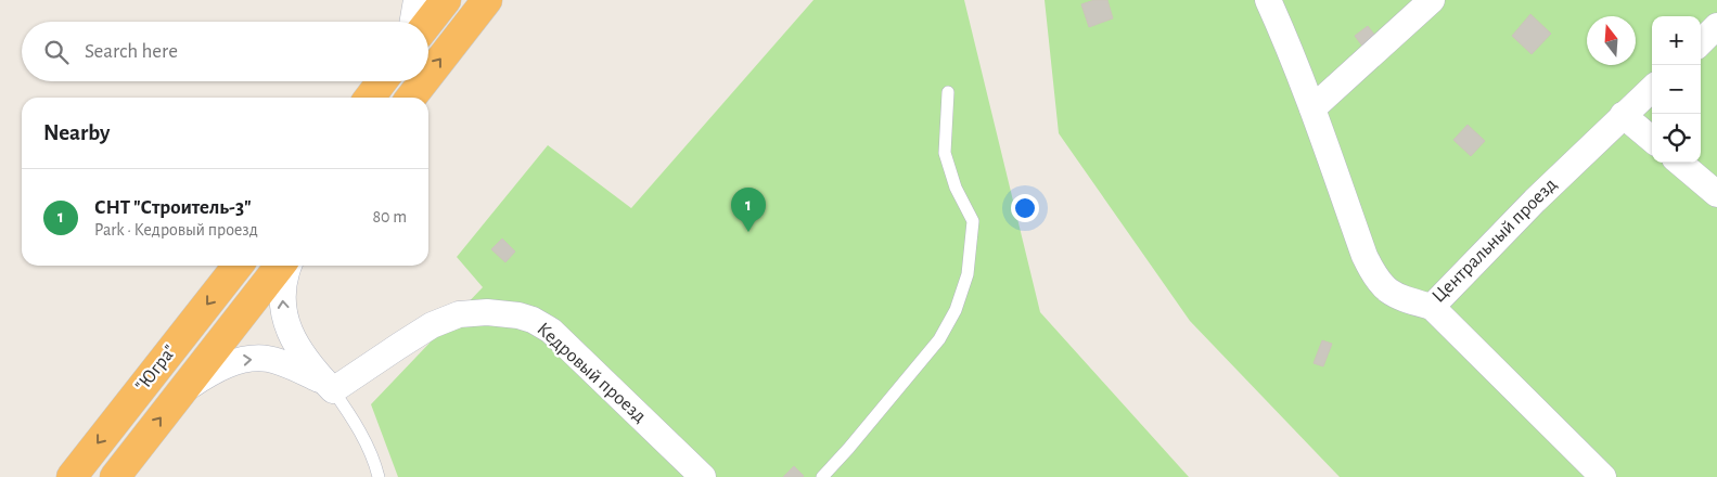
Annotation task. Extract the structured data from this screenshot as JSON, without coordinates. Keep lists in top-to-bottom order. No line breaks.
{"streets":{"highway":["\"Югра\""],"street":["Центральный проезд","Кедровый проезд"]},"north":"top","page":{"map_buttons":["+","−"],"search":"Search here","heading":"Nearby","list":[{"mark":"1","name":"СНТ \"Строитель-3\"","note":"Park · Кедровый проезд","value":"80 m"}],"pins":"1"}}
